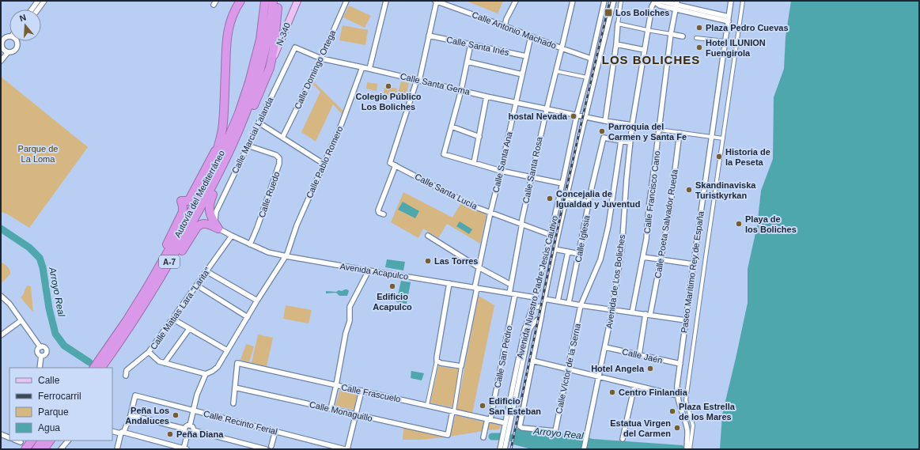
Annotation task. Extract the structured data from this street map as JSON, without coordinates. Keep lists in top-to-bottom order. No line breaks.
{"streets":{"highway":["Autovía del Mediterráneo","A-7"],"main road":["N-340"],"street":["Calle Antonio Machado","Calle Santa Inés","Calle Domingo Ortega","Calle Santa Gema","Calle Marcial Lalanda","Calle Pablo Romero","Calle Santa Ana","Calle Santa Rosa","Calle Santa Lucía","Calle Francisco Cano","Calle Ruedo","Calle Poeta Salvador Rueda","Calle Iglesia","Avenida Acapulco","Paseo Marítimo Rey de España","Avenida de Los Boliches","Avenida Nuestro Padre Jesús Cautivo","Calle Matias Lara \"Larita\"","Calle Jaén","Calle San Pedro","Calle Víctor de la Serna","Calle Frascuelo","Calle Monaguillo","Calle Recinto Ferial"]},"crossings":[["Calle Antonio Machado","Calle Santa Ana"],["Calle Antonio Machado","Calle Santa Rosa"],["Calle Antonio Machado","Avenida Nuestro Padre Jesús Cautivo"],["Calle Santa Inés","Calle Santa Ana"],["Calle Domingo Ortega","Calle Santa Gema"],["Calle Santa Gema","Calle Marcial Lalanda"],["Calle Santa Gema","Calle Pablo Romero"],["Calle Santa Gema","Calle Santa Ana"],["Calle Santa Gema","Calle Santa Rosa"],["Calle Santa Gema","Avenida de Los Boliches"],["Calle Santa Gema","Avenida Nuestro Padre Jesús Cautivo"],["Calle Marcial Lalanda","Calle Ruedo"],["Calle Marcial Lalanda","Avenida Acapulco"],["Calle Pablo Romero","Avenida Acapulco"],["Calle Santa Ana","Calle Santa Lucía"],["Calle Santa Ana","Avenida Acapulco"],["Calle Santa Rosa","Calle Santa Lucía"],["Calle Santa Rosa","Avenida Acapulco"],["Calle Santa Lucía","Avenida Nuestro Padre Jesús Cautivo"],["Calle Ruedo","Avenida Acapulco"],["Calle Poeta Salvador Rueda","Calle Jaén"],["Calle Iglesia","Calle Víctor de la Serna"],["Avenida Acapulco","Avenida Nuestro Padre Jesús Cautivo"],["Avenida Acapulco","Calle Matias Lara \"Larita\""],["Avenida Acapulco","Calle San Pedro"],["Paseo Marítimo Rey de España","Calle Jaén"],["Avenida de Los Boliches","Calle Jaén"],["Avenida Nuestro Padre Jesús Cautivo","Calle Víctor de la Serna"],["Avenida Nuestro Padre Jesús Cautivo","Calle Frascuelo"],["Calle San Pedro","Calle Frascuelo"],["Calle Frascuelo","Calle Monaguillo"]],"districts":["LOS BOLICHES"],"water":["Arroyo Real"],"parks":["Parque de La Loma"],"places":{"transit":["Los Boliches"],"other":["Plaza Pedro Cuevas","Hotel ILUNION Fuengirola","Colegio Público Los Boliches","hostal Nevada","Parroquia del Carmen y Santa Fe","Historia de la Peseta","Skandinaviska Turistkyrkan","Concejalia de Igualdad y Juventud","Playa de los Boliches","Las Torres","Edificio Acapulco","Hotel Angela","Centro Finlandia","Edificio San Esteban","Plaza Estrella de los Mares","Peña Los Andaluces","Estatua Virgen del Carmen","Peña Diana"]},"legend":["Calle","Ferrocarril","Parque","Agua"],"north":"top"}
